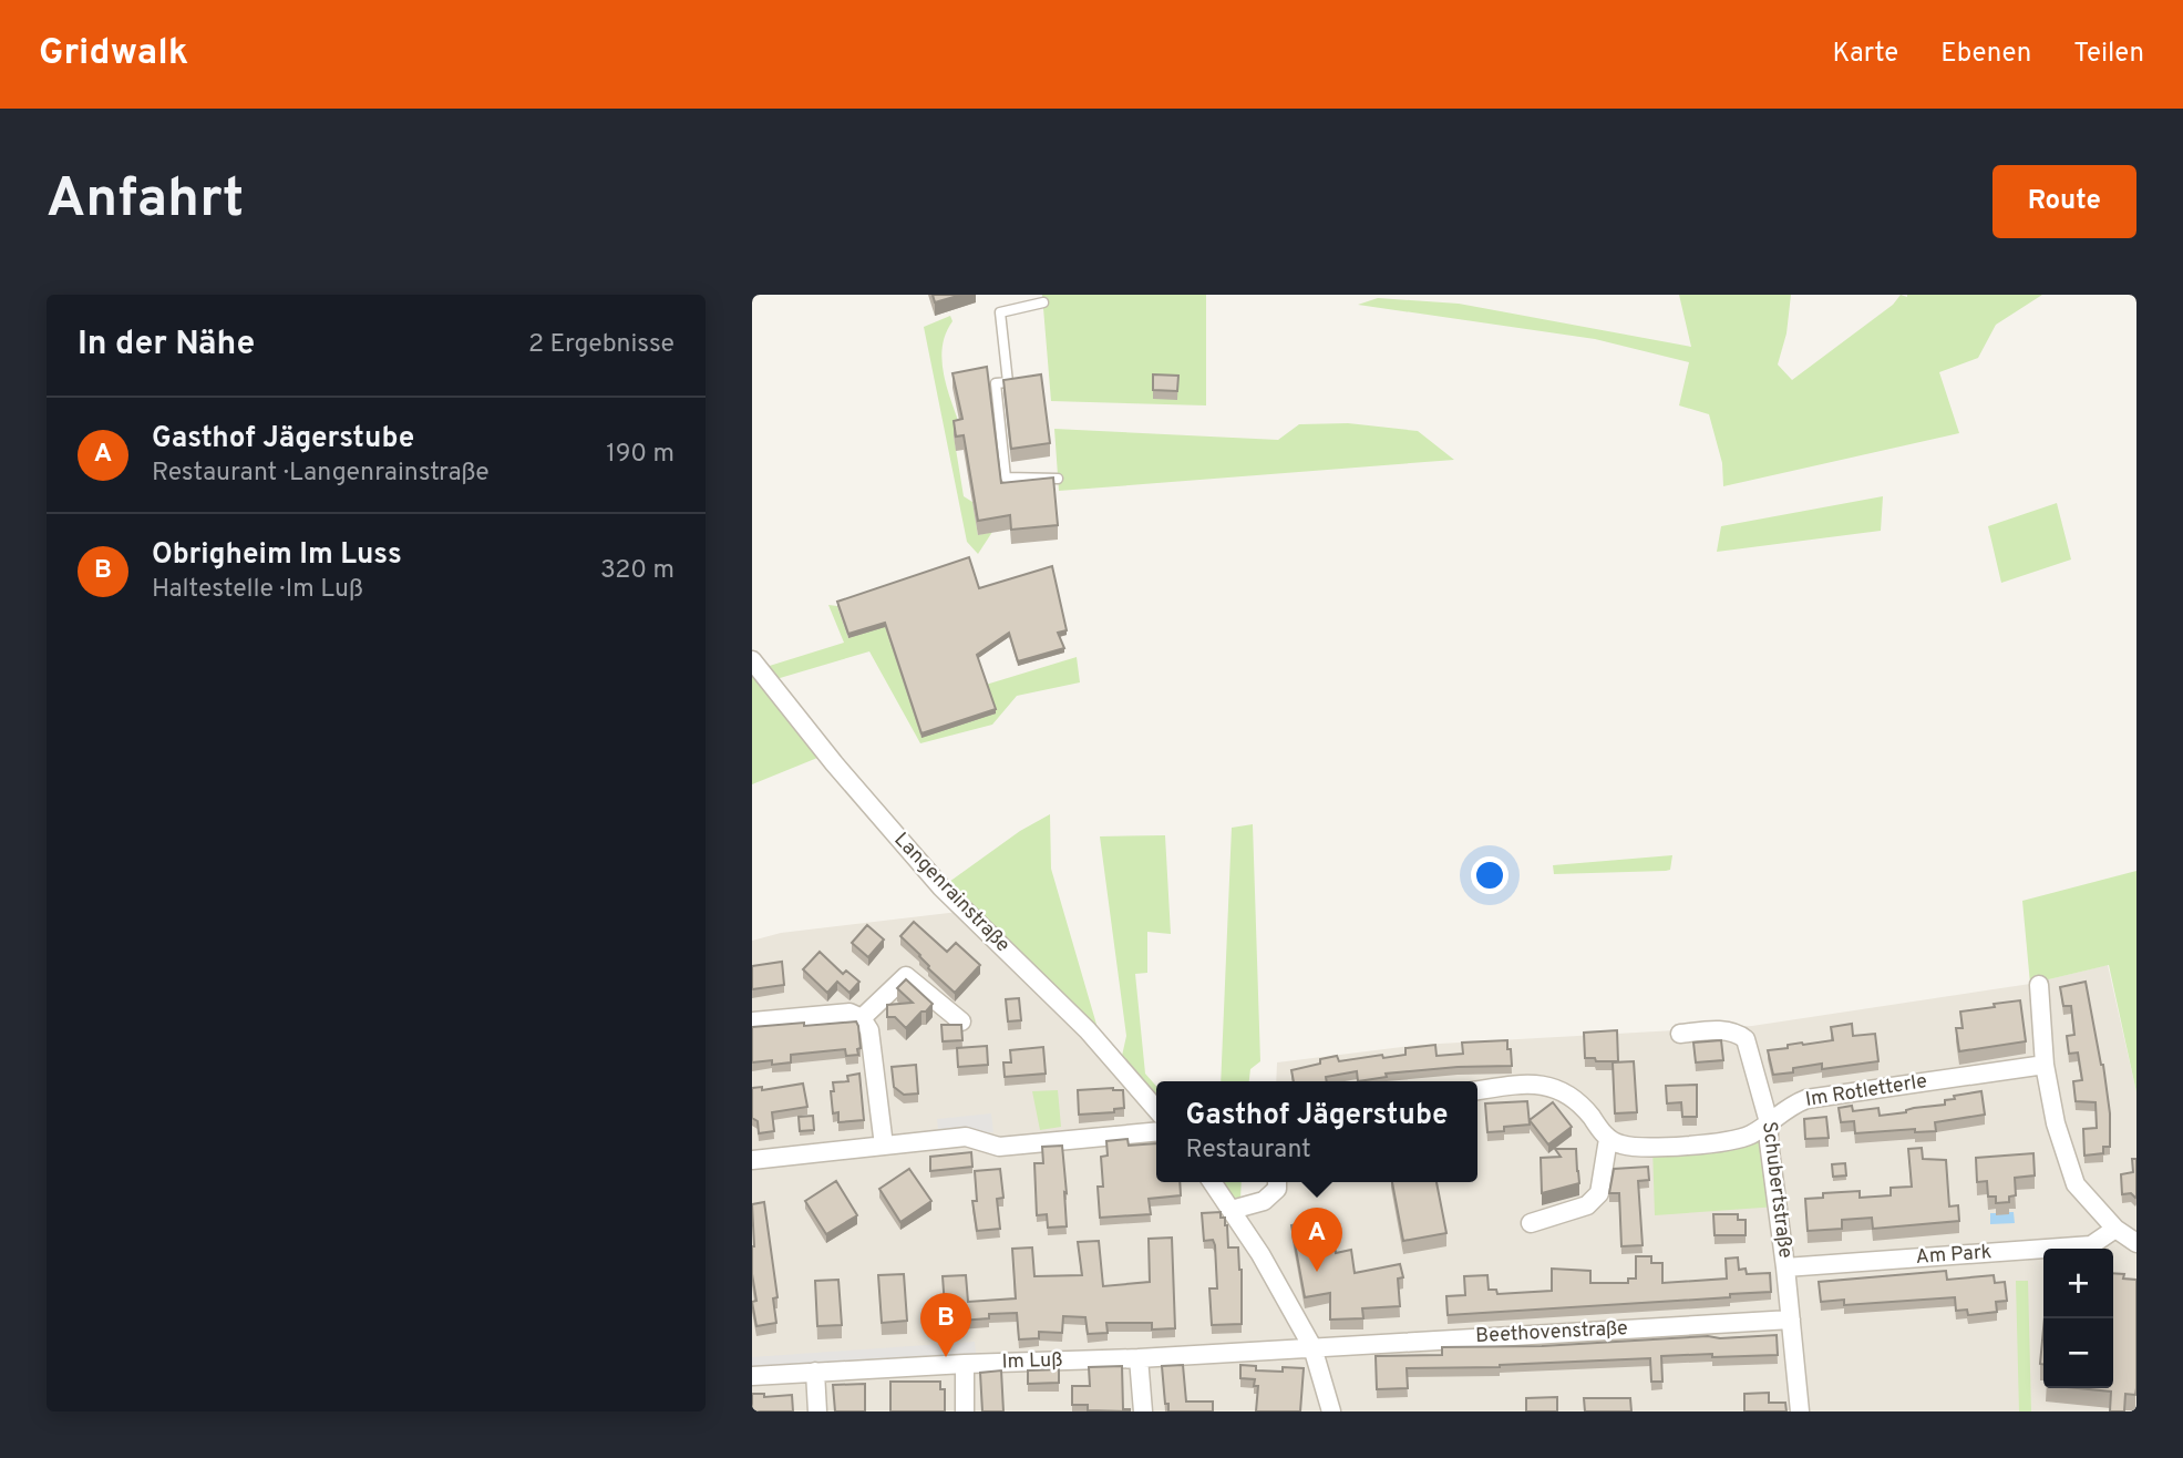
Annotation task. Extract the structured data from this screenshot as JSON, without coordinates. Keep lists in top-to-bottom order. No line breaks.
{"streets":{"street":["Langenrainstraße","Im Rotletterle","Schubertstraße","Am Park","Beethovenstraße","Im Luß"]},"crossings":[["Im Rotletterle","Schubertstraße"],["Schubertstraße","Am Park"],["Schubertstraße","Beethovenstraße"],["Beethovenstraße","Im Luß"]],"page":{"header":"Gridwalk","nav":["Karte","Ebenen","Teilen"],"buttons":"Route","title":"Anfahrt","heading":["In der Nähe","2 Ergebnisse"],"list":[{"mark":"A","name":"Gasthof Jägerstube","note":"Restaurant · Langenrainstraße","value":"190 m"},{"mark":"B","name":"Obrigheim Im Luss","note":"Haltestelle · Im Luß","value":"320 m"}],"popup":["Gasthof Jägerstube","Restaurant"],"pins":["A","B"],"map_buttons":["+","−"]}}
